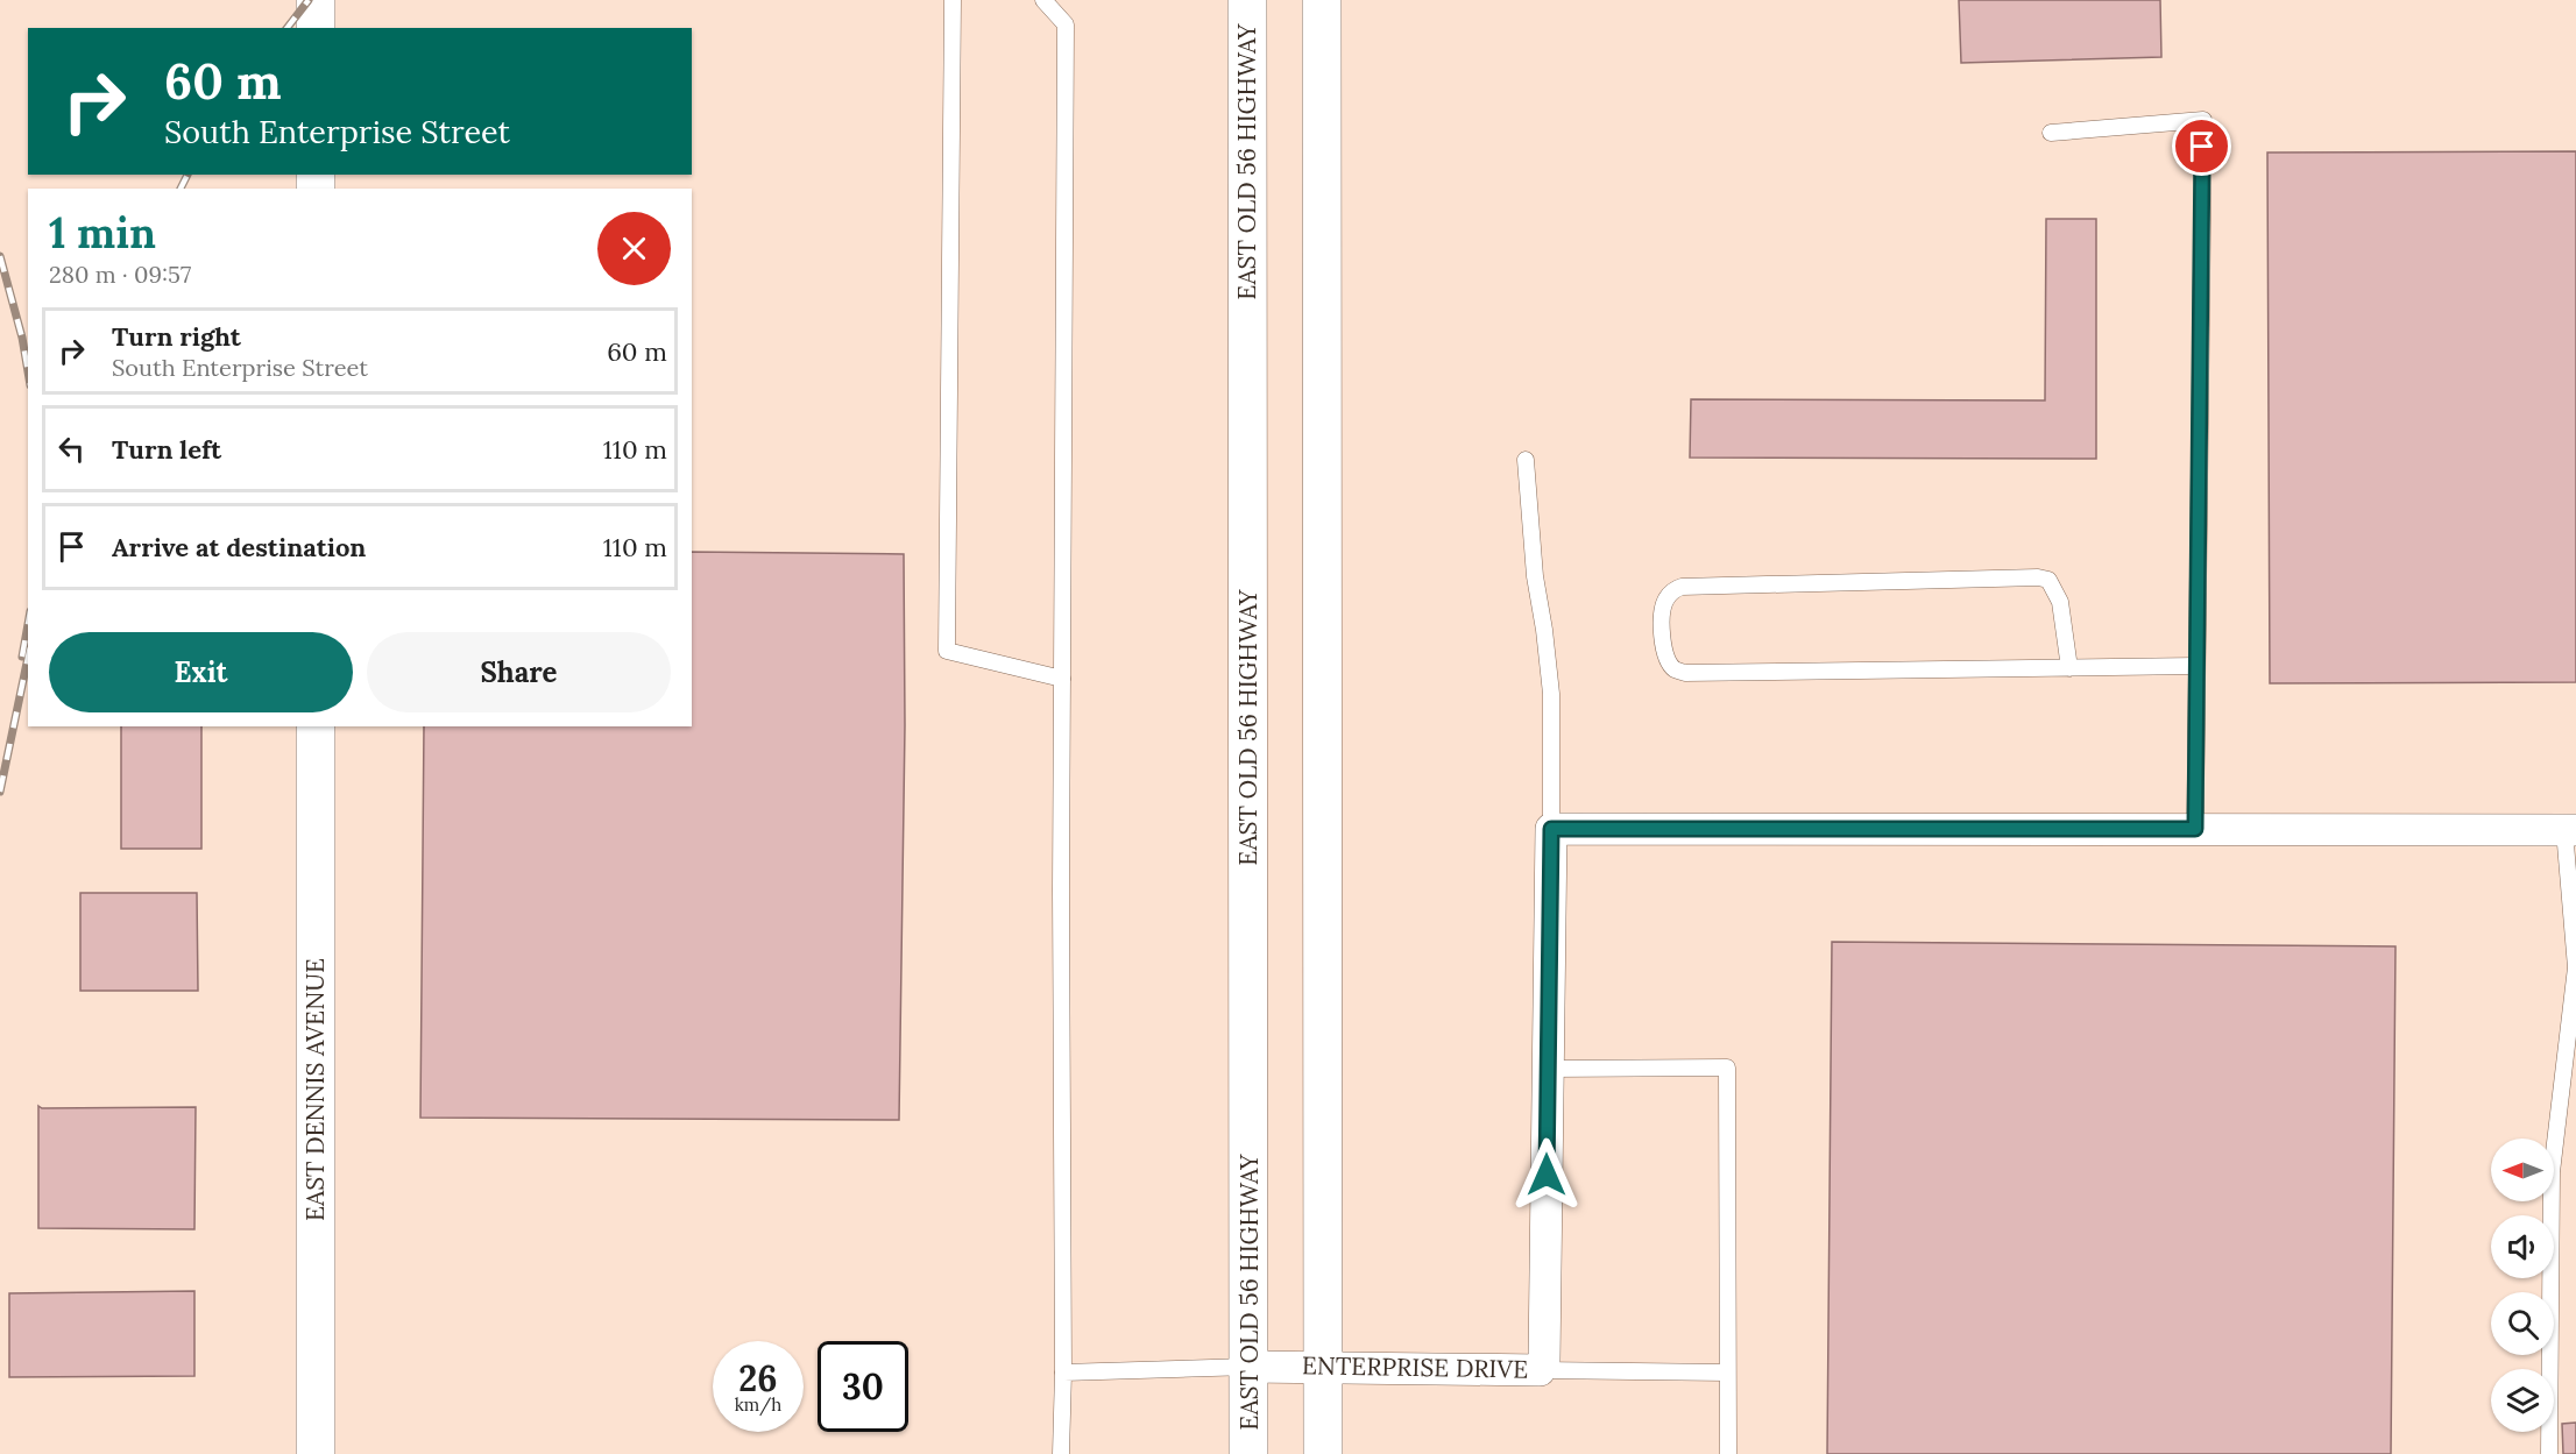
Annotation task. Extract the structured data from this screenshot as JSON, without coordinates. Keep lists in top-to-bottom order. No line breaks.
{"streets":{"main road":["EAST OLD 56 HIGHWAY","EAST DENNIS AVENUE"],"street":["ENTERPRISE DRIVE"]},"crossings":[["EAST OLD 56 HIGHWAY","ENTERPRISE DRIVE"]],"north":"left","page":{"turn":["60 m","South Enterprise Street"],"heading":["1 min","280 m · 09:57"],"list":[{"name":"Turn right","note":"South Enterprise Street","value":"60 m"},{"name":"Turn left","value":"110 m"},{"name":"Arrive at destination","value":"110 m"}],"buttons":["Exit","Share"],"speed":"26 km/h","limit":"30"}}
